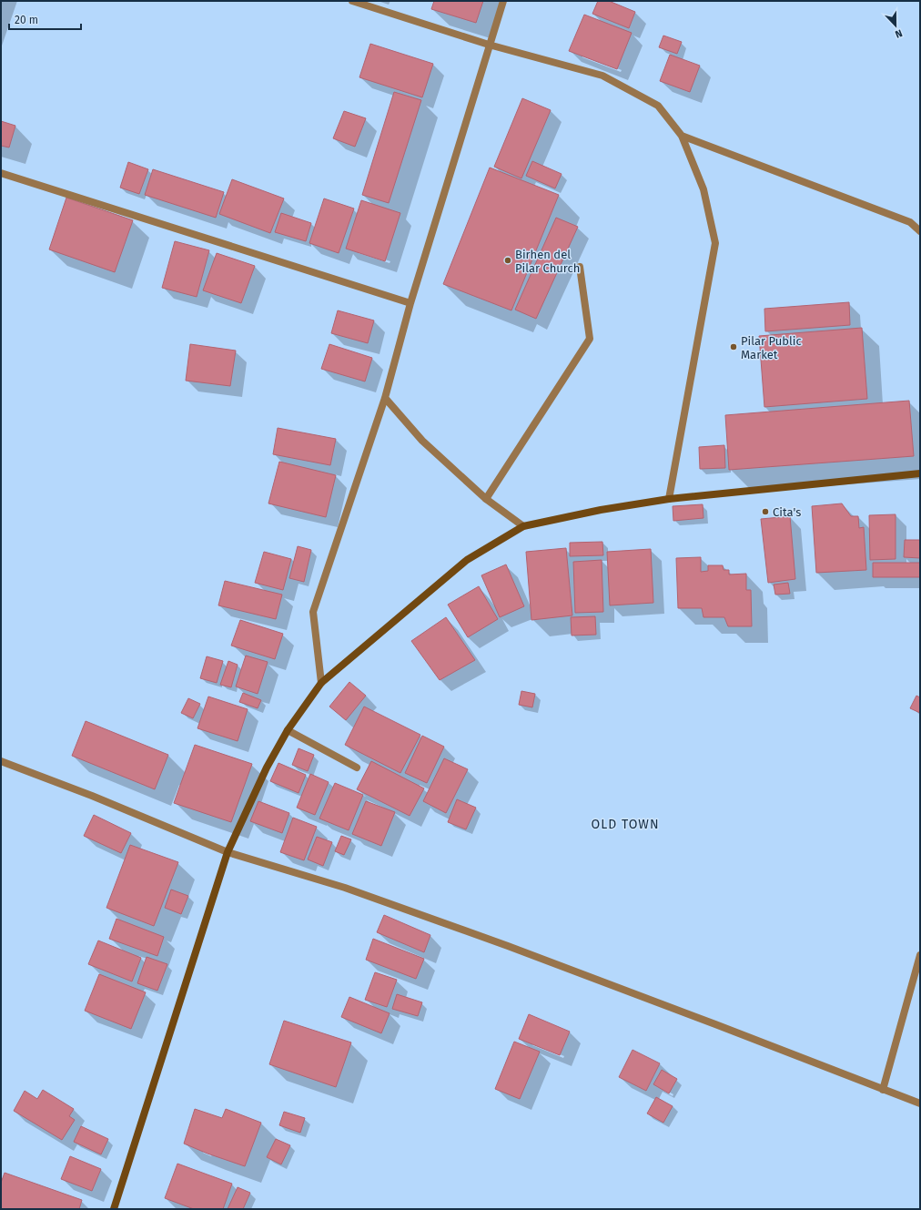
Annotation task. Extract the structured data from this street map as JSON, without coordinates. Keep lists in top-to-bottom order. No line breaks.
{"districts":["OLD TOWN"],"places":["Birhen del Pilar Church","Pilar Public Market","Cita's"],"scale_bar":"20 m","north":"bottom"}
